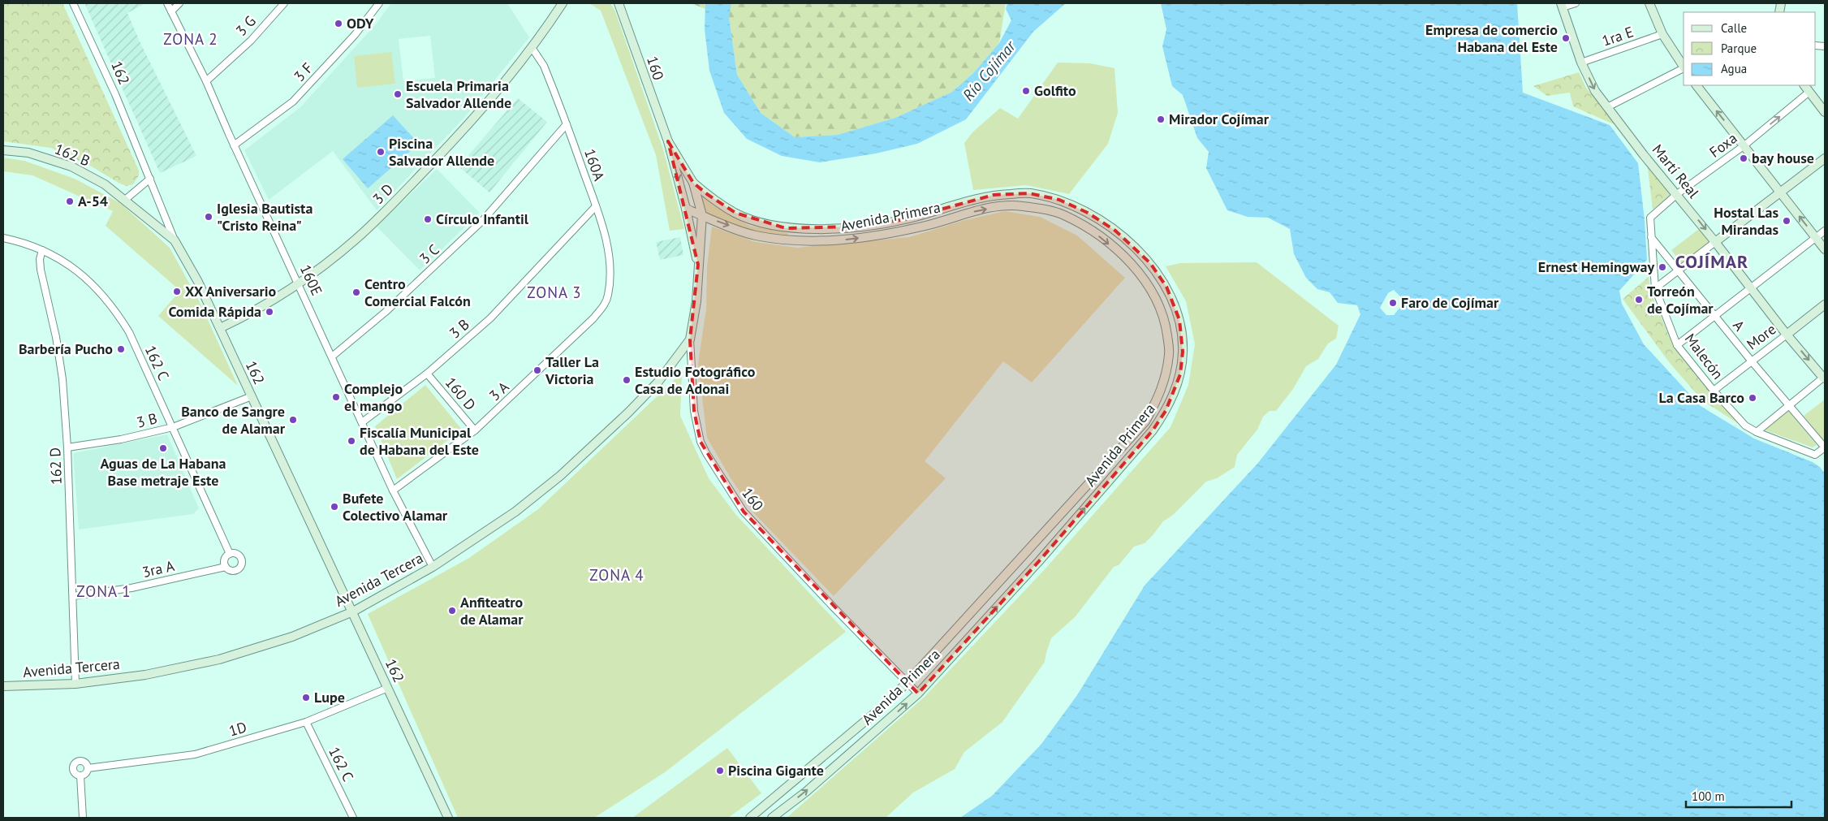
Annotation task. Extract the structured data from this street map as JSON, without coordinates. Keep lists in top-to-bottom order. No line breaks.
{"streets":{"street":["3 G","1ra E","160","3 F","162","Foxa","162 B","160A","Martí Real","3 D","Avenida Primera","3 C","160E","A","3 B","More","Malecón","162 C","3 A","160 D","162 D","3ra A","Avenida Tercera","1D"]},"crossings":[["3 G","160E"],["1ra E","Martí Real"],["160","Avenida Primera"],["160","Avenida Tercera"],["3 F","160E"],["162","162 B"],["162","3 D"],["162","3 B"],["162","Avenida Tercera"],["162","1D"],["Foxa","Martí Real"],["Foxa","Malecón"],["160A","3 D"],["160A","3 C"],["160A","3 B"],["160A","3 A"],["Martí Real","More"],["3 D","160E"],["3 C","160E"],["160E","3 B"],["160E","3 A"],["160E","Avenida Tercera"],["A","More"],["A","Malecón"],["3 B","162 C"],["3 B","160 D"],["3 B","162 D"],["More","Malecón"],["162 C","162 D"],["162 C","3ra A"],["162 C","1D"],["3 A","160 D"],["162 D","3ra A"],["162 D","Avenida Tercera"]],"one_way":["Foxa","Martí Real"],"districts":["ZONA 2","COJÍMAR","ZONA 3","ZONA 4","ZONA 1"],"water":["Río Cojímar"],"places":["ODY","Empresa de comercio Habana del Este","Golfito","Escuela Primaria Salvador Allende","Mirador Cojímar","Piscina Salvador Allende","bay house","A-54","Iglesia Bautista \"Cristo Reina\"","Círculo Infantil","Hostal Las Mirandas","Ernest Hemingway","XX Aniversario","Centro Comercial Falcón","Torreón de Cojímar","Faro de Cojímar","Comida Rápida","Barbería Pucho","Taller La Victoria","Estudio Fotográfico Casa de Adonai","Complejo el mango","La Casa Barco","Banco de Sangre de Alamar","Fiscalía Municipal de Habana del Este","Aguas de La Habana Base metraje Este","Bufete Colectivo Alamar","Anfiteatro de Alamar","Lupe","Piscina Gigante"],"legend":["Calle","Parque","Agua"],"scale_bar":"100 m"}
